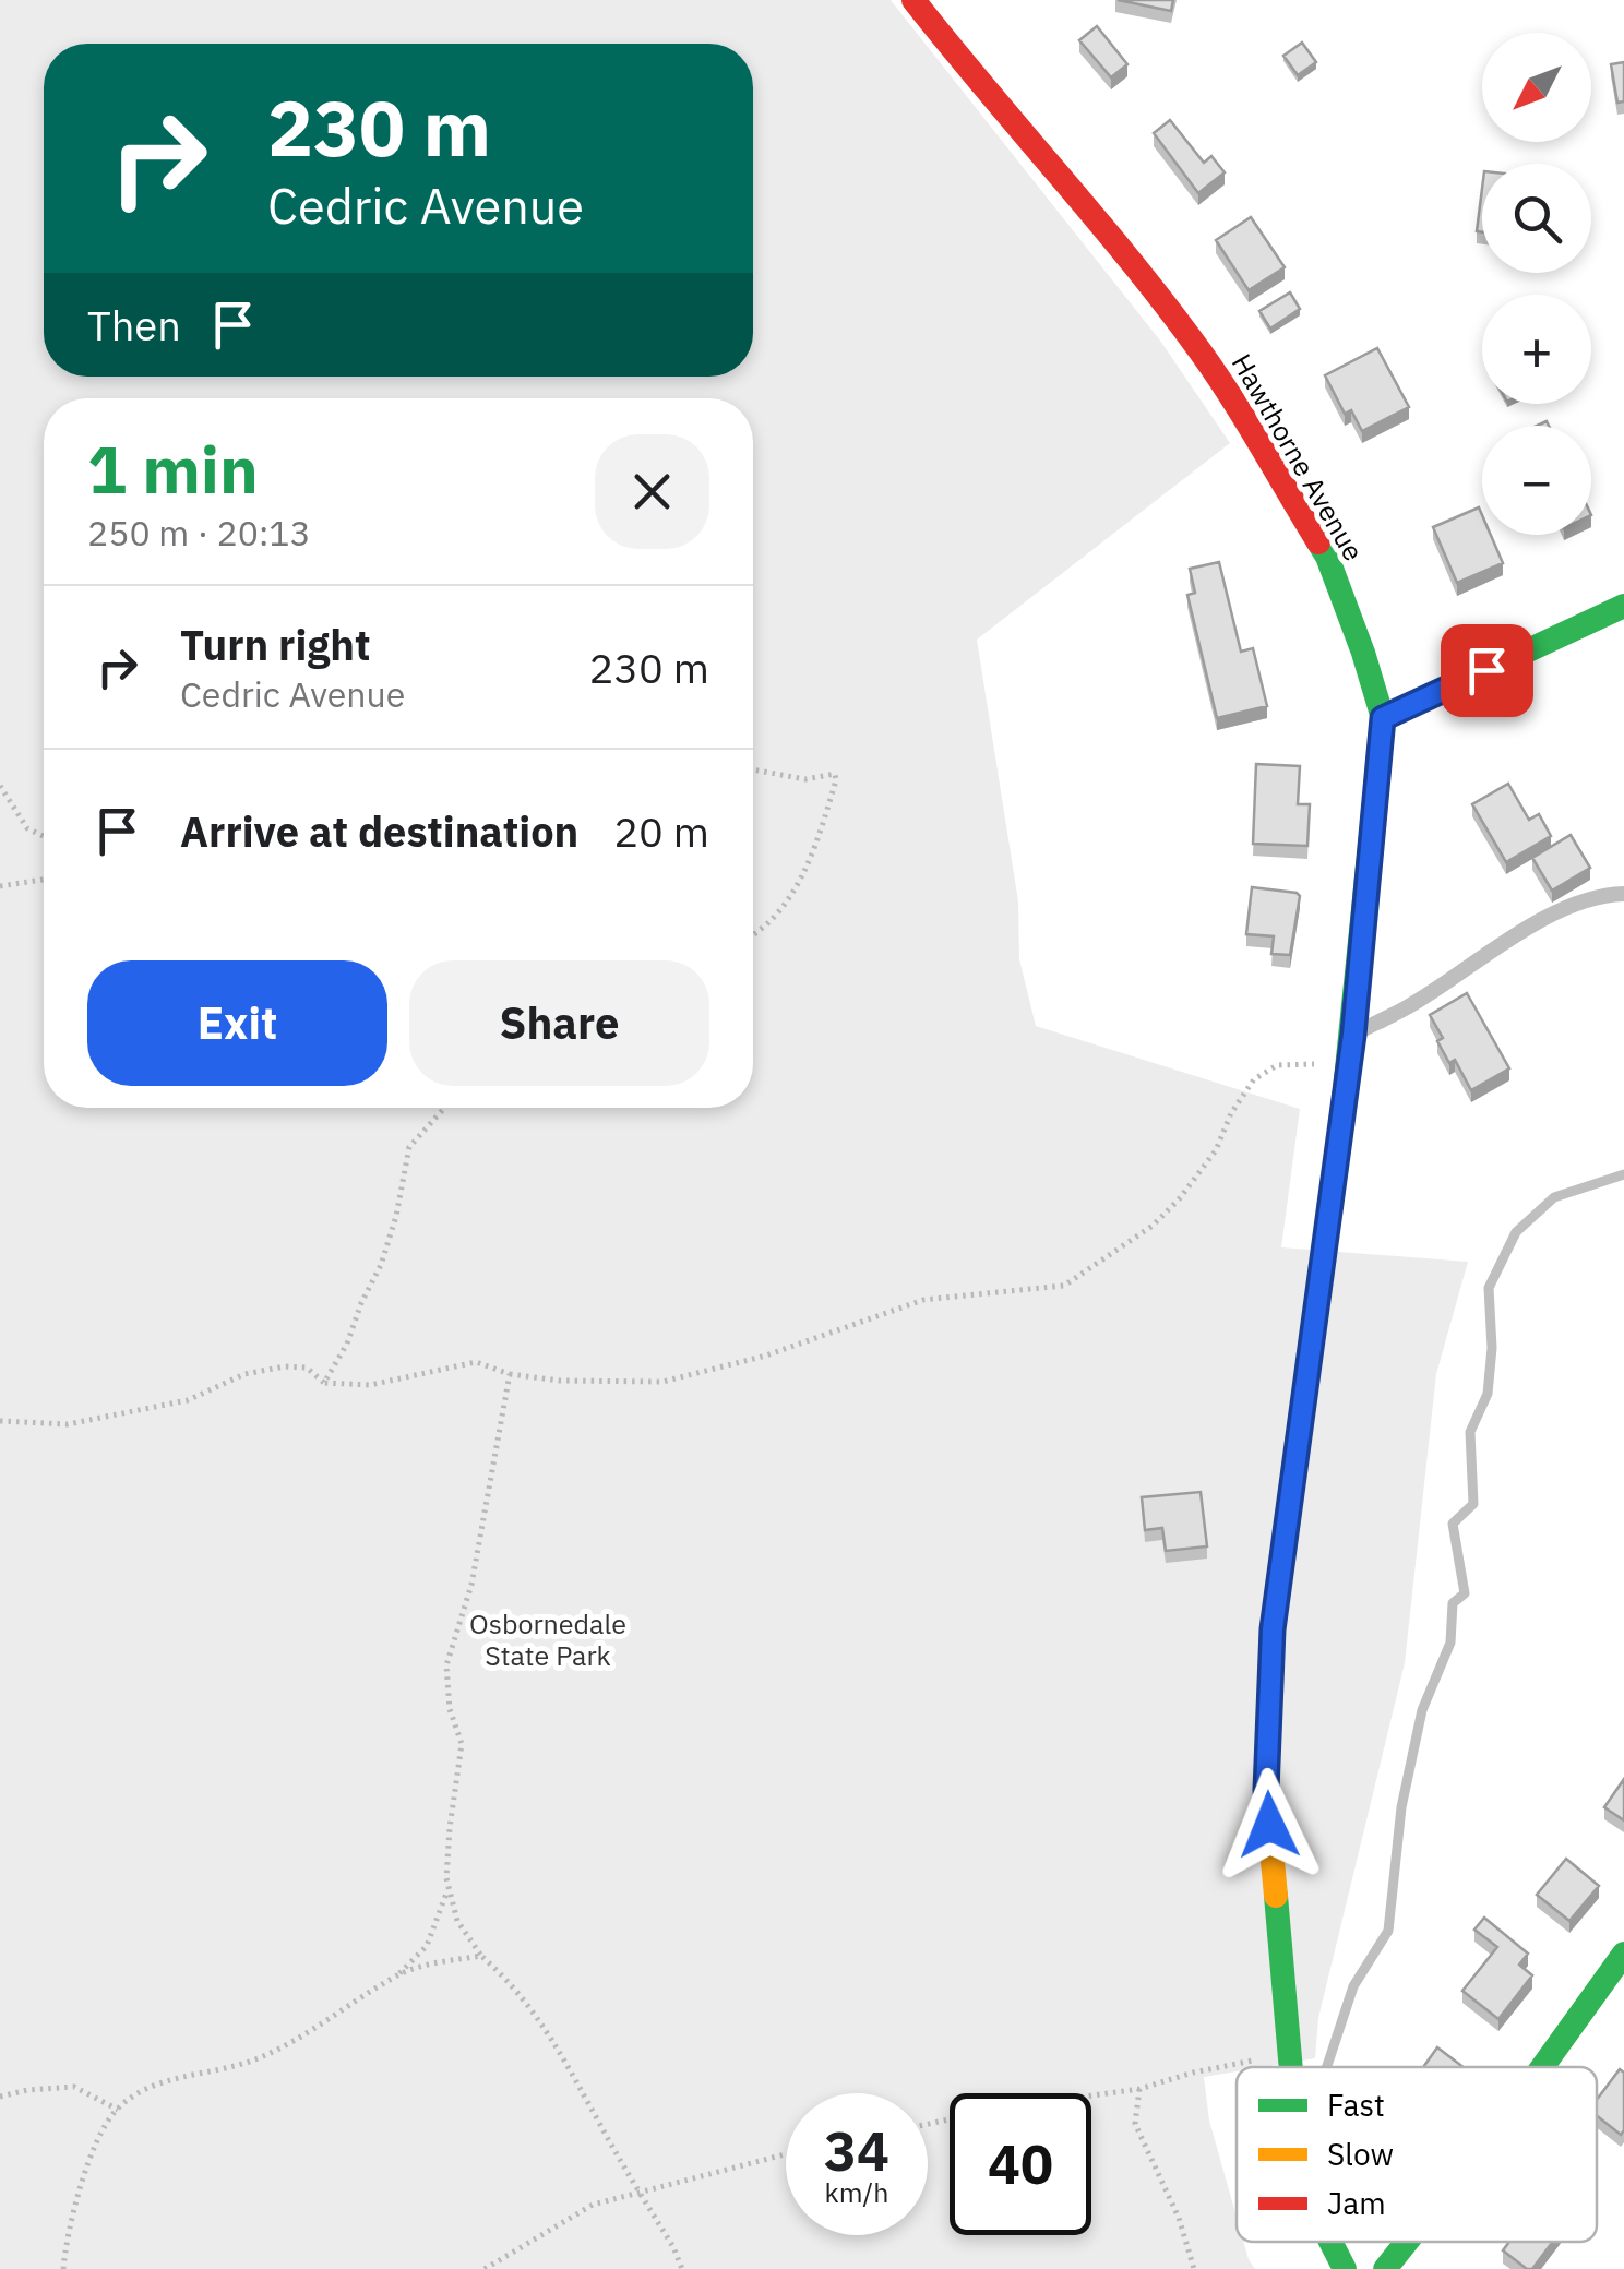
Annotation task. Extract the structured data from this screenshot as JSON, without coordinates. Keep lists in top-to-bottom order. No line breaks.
{"streets":{"street":["Hawthorne Avenue"]},"parks":["Osbornedale State Park"],"legend":["Fast","Slow","Jam"],"north":"bottom left","page":{"map_buttons":["+","−"],"turn":["230 m","Cedric Avenue"],"then":"Then","heading":["1 min","250 m · 20:13"],"list":[{"name":"Turn right","note":"Cedric Avenue","value":"230 m"},{"name":"Arrive at destination","value":"20 m"}],"buttons":["Exit","Share"],"speed":"34 km/h","limit":"40"}}
